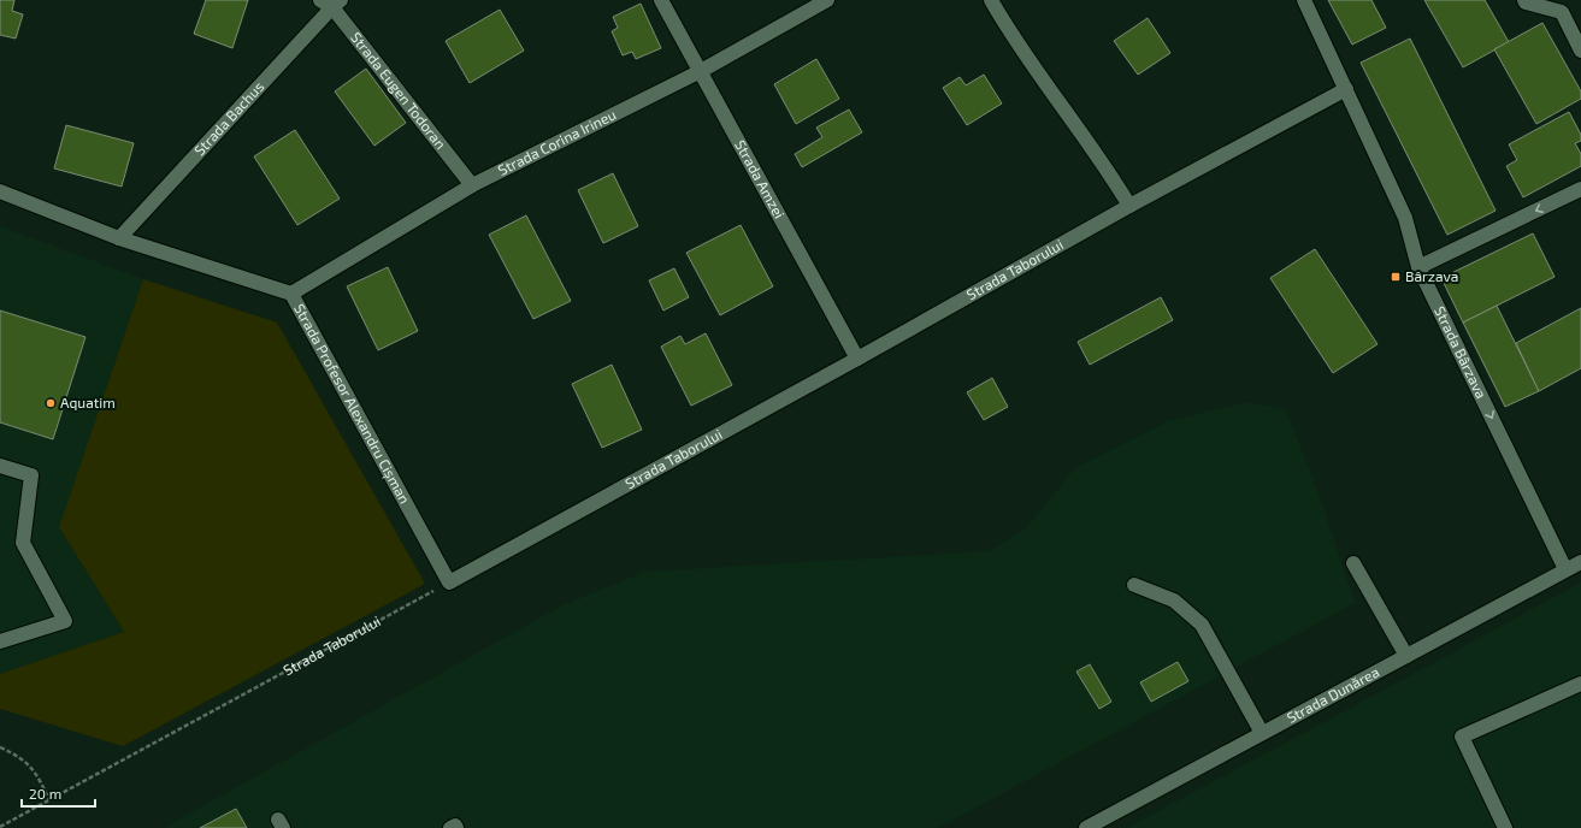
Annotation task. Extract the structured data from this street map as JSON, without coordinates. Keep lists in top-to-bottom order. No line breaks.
{"streets":{"street":["Strada Eugen Todoran","Strada Bachus","Strada Corina Irineu","Strada Amzei","Strada Taborului","Strada Bârzava","Strada Profesor Alexandru Cișman","Strada Dunărea"]},"crossings":[["Strada Eugen Todoran","Strada Bachus"],["Strada Eugen Todoran","Strada Corina Irineu"],["Strada Bachus","Strada Profesor Alexandru Cișman"],["Strada Corina Irineu","Strada Amzei"],["Strada Corina Irineu","Strada Profesor Alexandru Cișman"],["Strada Amzei","Strada Taborului"],["Strada Taborului","Strada Bârzava"],["Strada Taborului","Strada Profesor Alexandru Cișman"],["Strada Bârzava","Strada Dunărea"]],"one_way":["Strada Bârzava"],"places":{"transit":["Bârzava"],"other":["Aquatim"]},"scale_bar":"20 m"}
